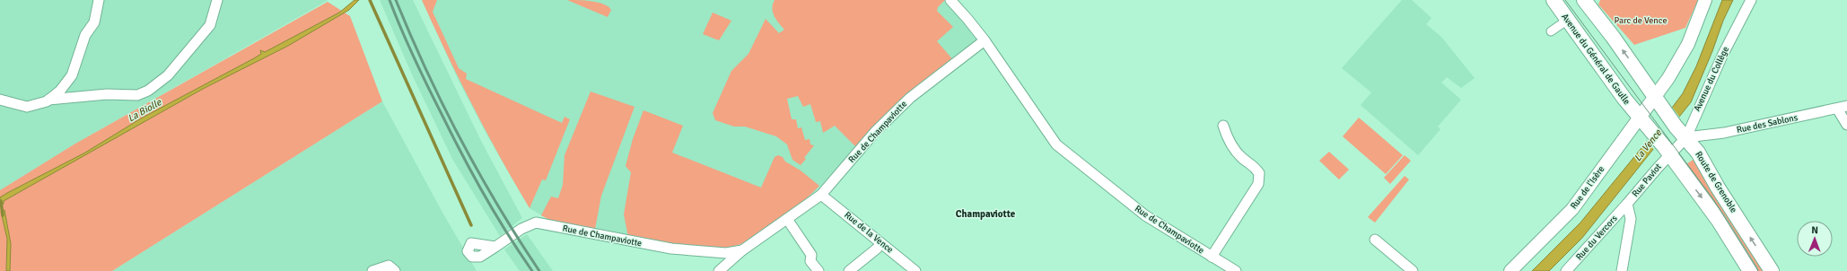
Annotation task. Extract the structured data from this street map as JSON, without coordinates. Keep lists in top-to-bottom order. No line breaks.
{"streets":{"main road":["Avenue du Général de Gaulle","Route de Grenoble"],"street":["Avenue du Collège","Rue des Sablons","Rue de Champaviotte","Rue Paviot","Rue de l'Isère","Rue de la Vence","Rue du Vercors"]},"crossings":[["Avenue du Général de Gaulle","Route de Grenoble"],["Avenue du Général de Gaulle","Rue de l'Isère"],["Avenue du Collège","Rue des Sablons"],["Avenue du Collège","Rue Paviot"],["Avenue du Collège","Route de Grenoble"],["Rue des Sablons","Route de Grenoble"],["Rue de Champaviotte","Rue de la Vence"],["Rue Paviot","Route de Grenoble"],["Rue Paviot","Rue du Vercors"],["Route de Grenoble","Rue de l'Isère"]],"districts":["Champaviotte"],"water":["La Biolle","La Vence"],"parks":["Parc de Vence"],"north":"top"}
